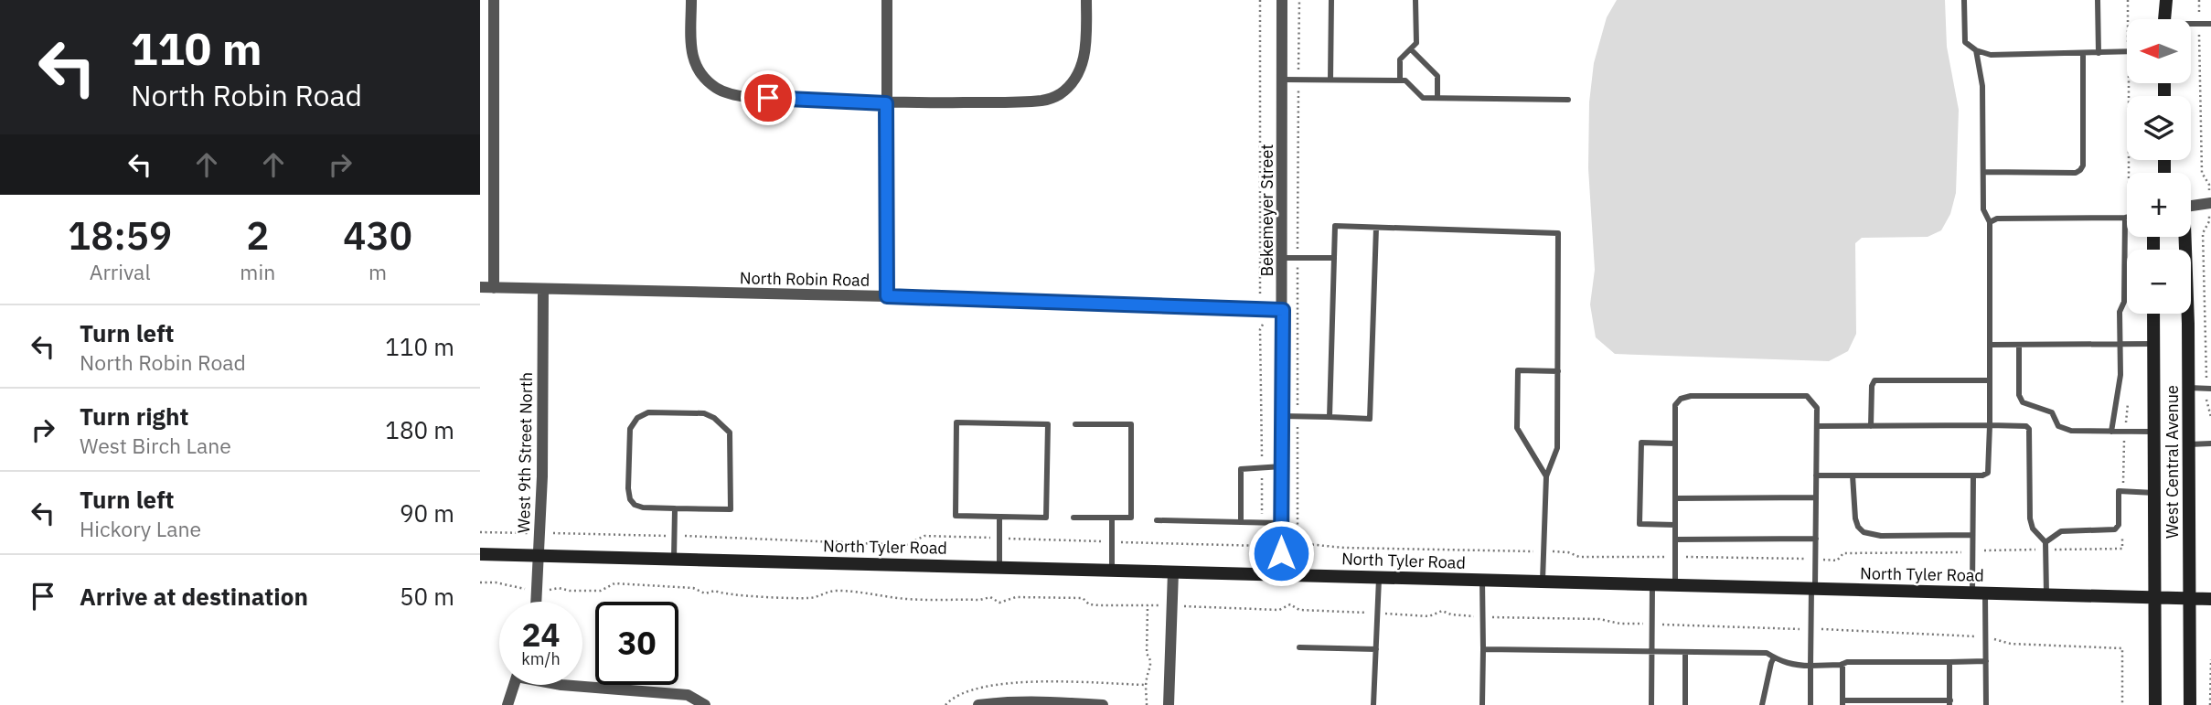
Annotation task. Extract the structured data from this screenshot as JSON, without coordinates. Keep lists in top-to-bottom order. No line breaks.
{"streets":{"main road":["West Central Avenue","North Tyler Road"],"street":["Bekemeyer Street","North Robin Road","West 9th Street North"]},"crossings":[["Bekemeyer Street","North Robin Road"],["Bekemeyer Street","North Tyler Road"],["North Robin Road","West 9th Street North"],["West 9th Street North","North Tyler Road"],["West Central Avenue","North Tyler Road"]],"north":"left","page":{"turn":["110 m","North Robin Road"],"map_buttons":["+","−"],"eta":["18:59","Arrival","2","min","430","m"],"list":[{"name":"Turn left","note":"North Robin Road","value":"110 m"},{"name":"Turn right","note":"West Birch Lane","value":"180 m"},{"name":"Turn left","note":"Hickory Lane","value":"90 m"},{"name":"Arrive at destination","value":"50 m"}],"speed":"24 km/h","limit":"30"}}
